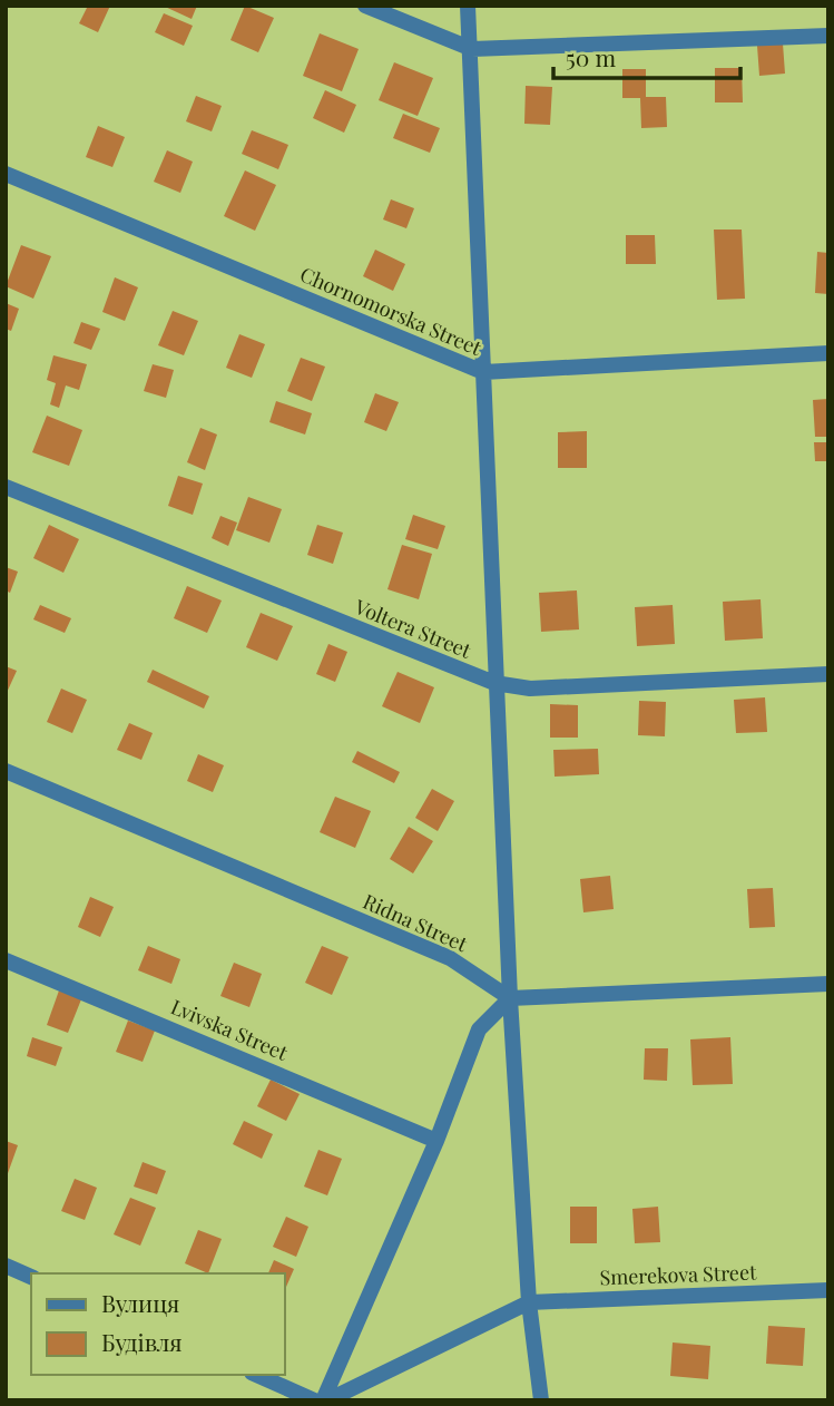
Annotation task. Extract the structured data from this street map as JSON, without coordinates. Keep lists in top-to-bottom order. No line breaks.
{"streets":{"street":["Chornomorska Street","Voltera Street","Ridna Street","Lvivska Street","Smerekova Street"]},"legend":["Вулиця","Будівля"],"scale_bar":"50 m"}
